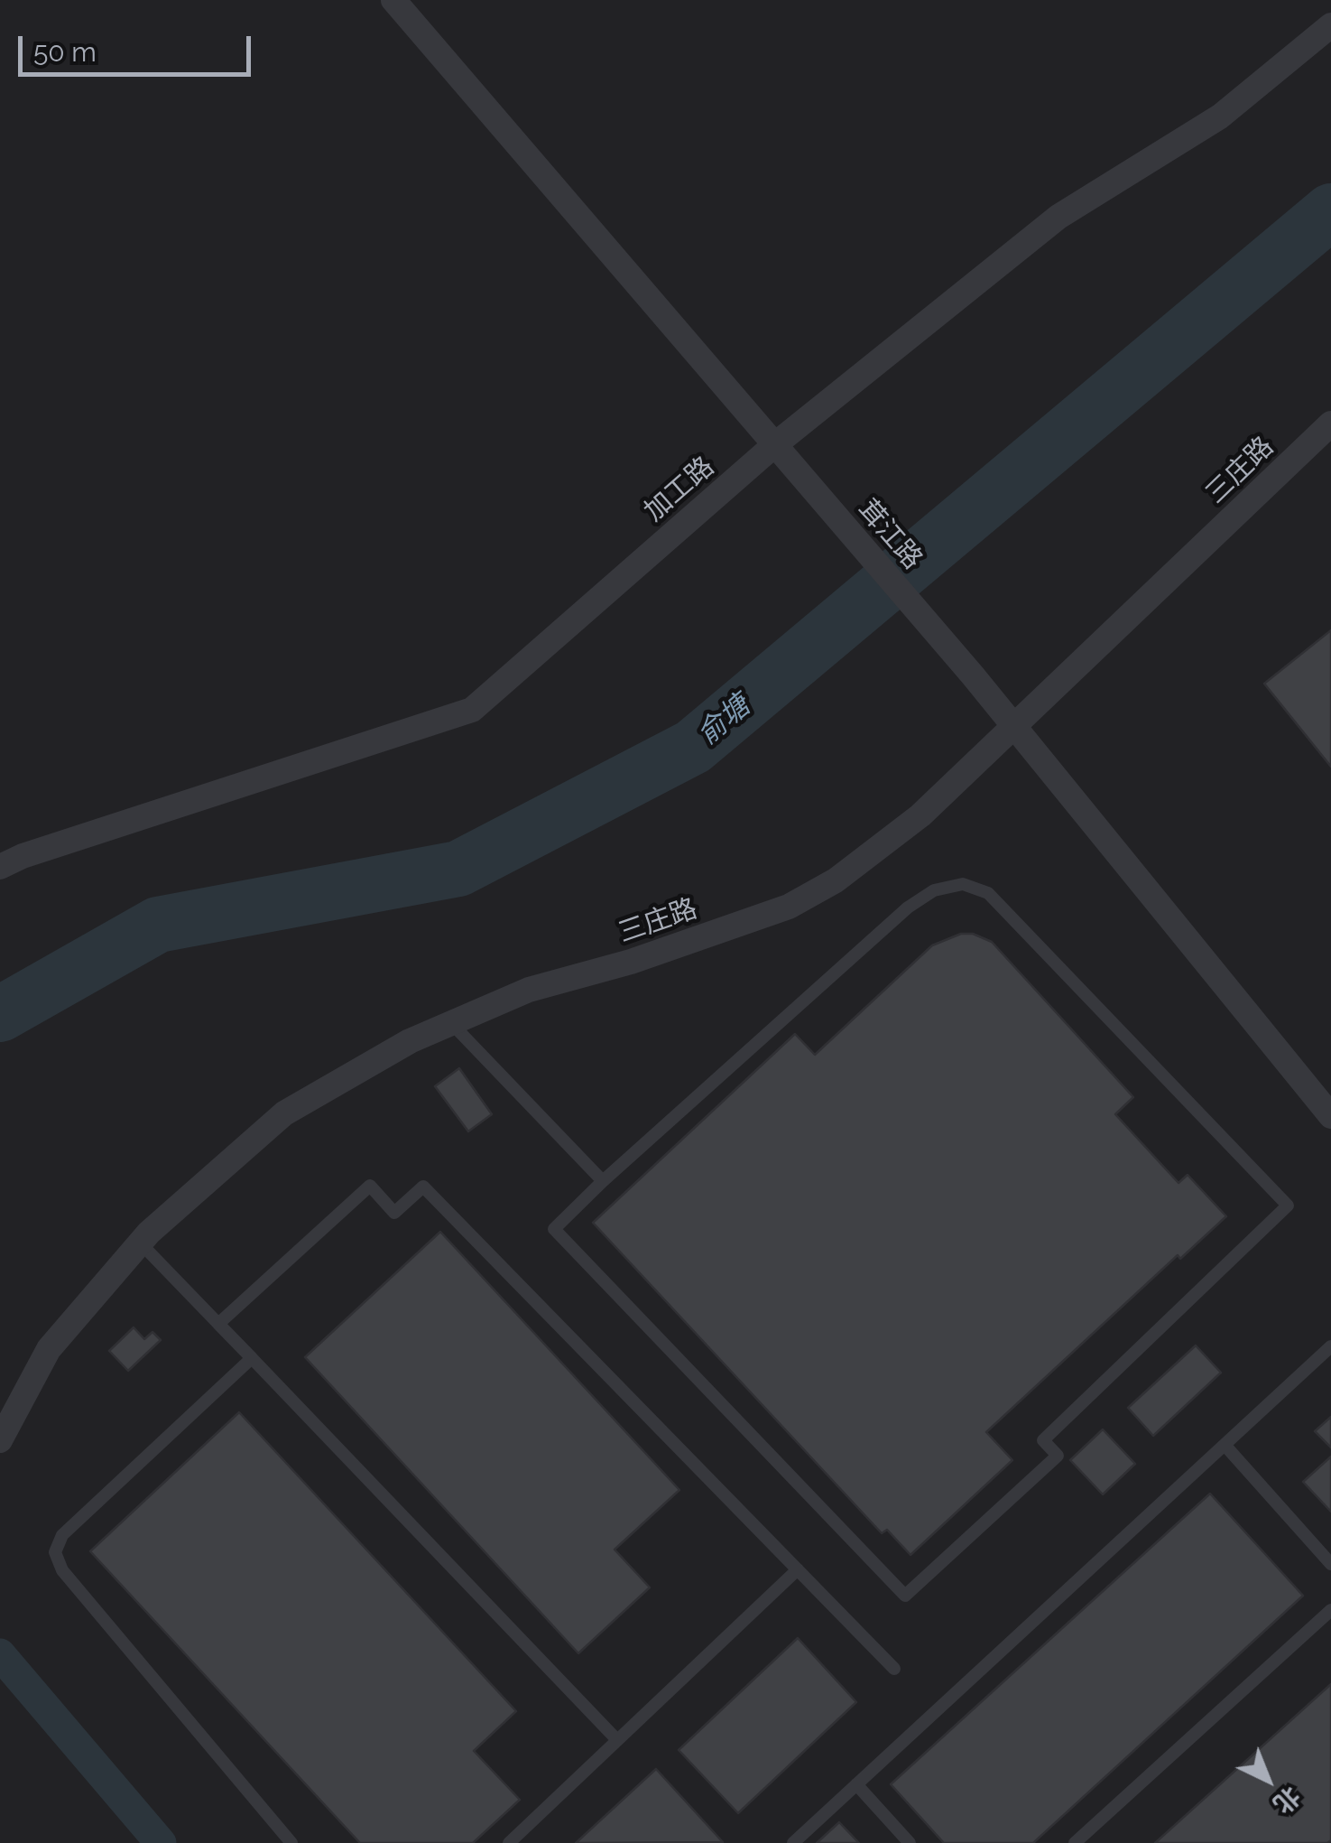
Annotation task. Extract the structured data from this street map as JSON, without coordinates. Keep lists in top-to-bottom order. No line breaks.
{"streets":{"street":["三庄路","加工路","茸江路"]},"crossings":[["三庄路","茸江路"],["加工路","茸江路"]],"water":["俞塘"],"scale_bar":"50 m","north":"bottom right"}
